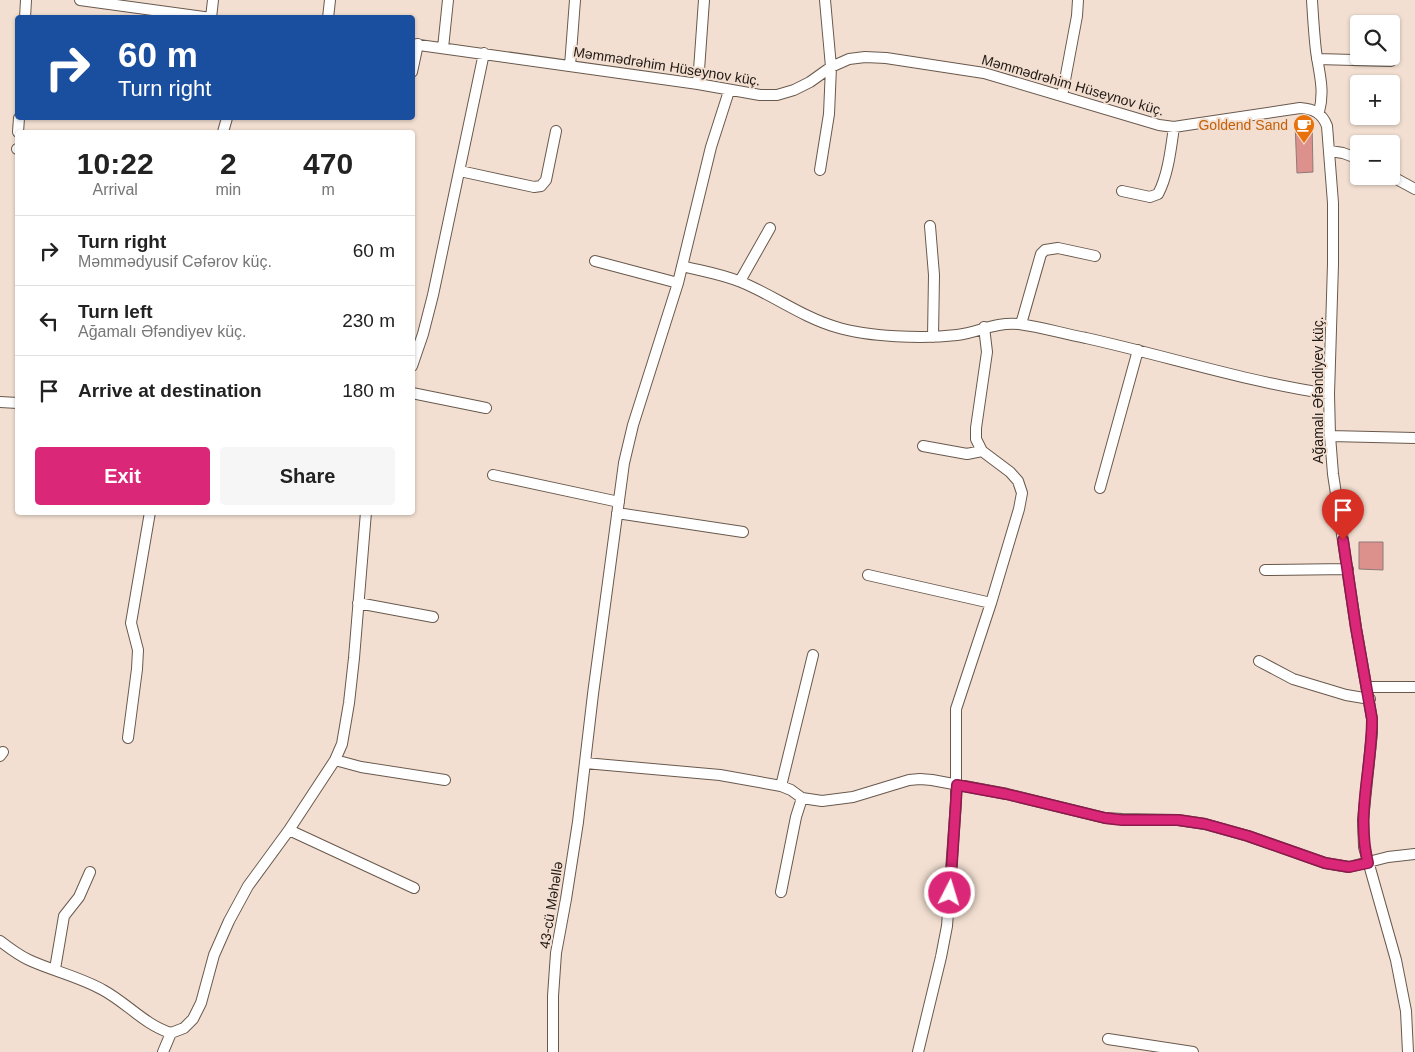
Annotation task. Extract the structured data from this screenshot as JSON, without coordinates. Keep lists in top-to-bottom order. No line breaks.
{"streets":{"street":["Məmmədrəhim Hüseynov küç.","Ağamalı Əfəndiyev küç.","43-cü Məhəllə"]},"crossings":[["Məmmədrəhim Hüseynov küç.","Ağamalı Əfəndiyev küç."],["Məmmədrəhim Hüseynov küç.","43-cü Məhəllə"]],"places":{"cafe":["Goldend Sand"]},"page":{"map_buttons":["+","−"],"turn":["60 m","Turn right"],"eta":["10:22","Arrival","2","min","470","m"],"list":[{"name":"Turn right","note":"Məmmədyusif Cəfərov küç.","value":"60 m"},{"name":"Turn left","note":"Ağamalı Əfəndiyev küç.","value":"230 m"},{"name":"Arrive at destination","value":"180 m"}],"buttons":["Exit","Share"]}}
